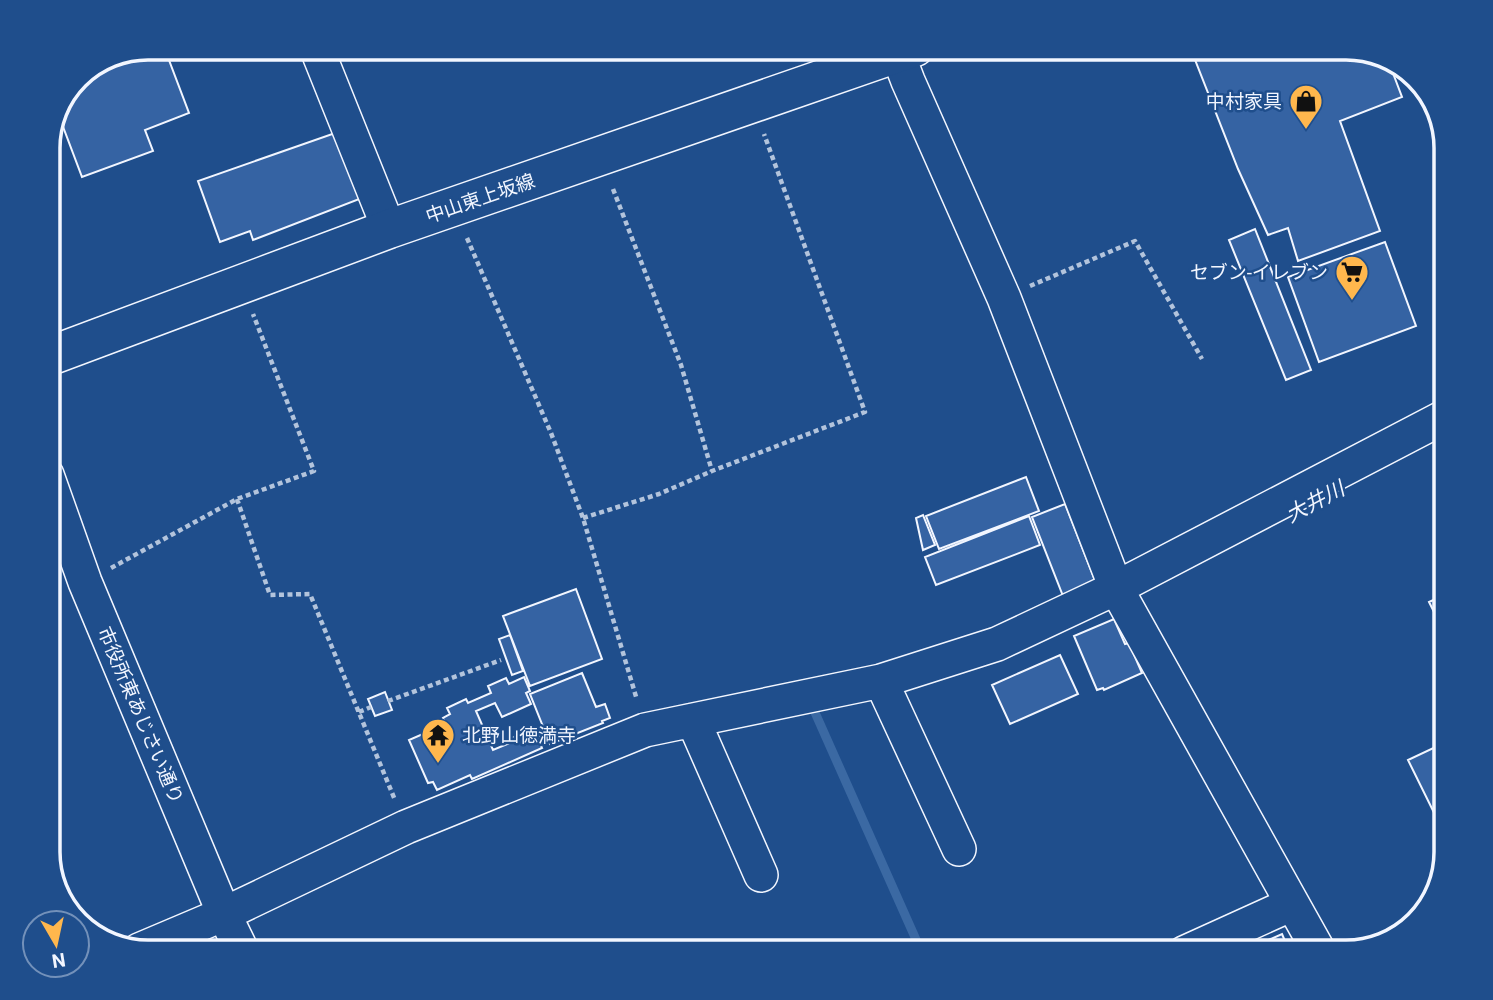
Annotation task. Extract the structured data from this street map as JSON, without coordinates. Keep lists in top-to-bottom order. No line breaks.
{"streets":{"main road":["中山東上坂線"],"street":["市役所東あじさい通り"]},"water":["大井川"],"places":{"shop":["中村家具"],"supermarket":["セブン-イレブン"],"temple":["北野山徳満寺"]},"north":"bottom"}
